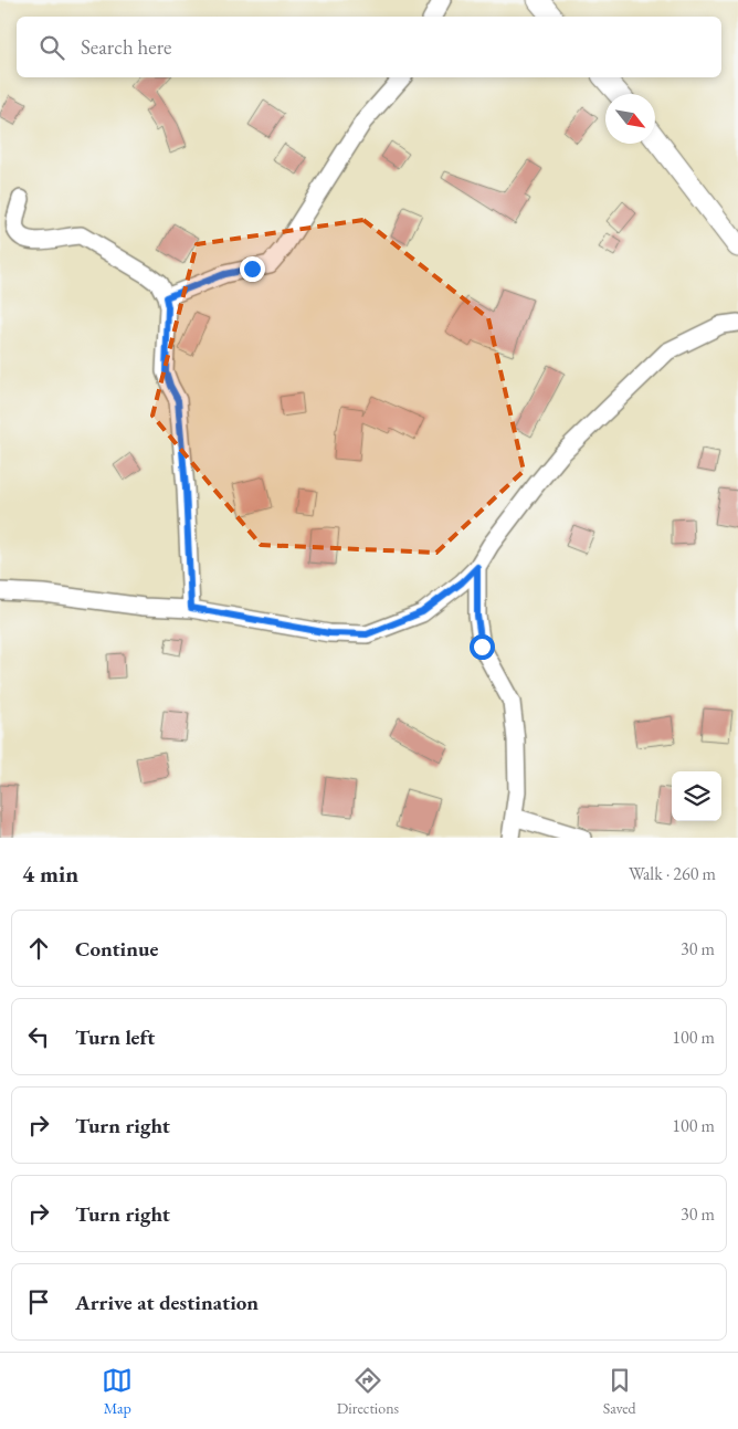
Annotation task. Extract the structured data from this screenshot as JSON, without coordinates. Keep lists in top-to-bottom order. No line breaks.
{"north":"bottom right","page":{"search":"Search here","heading":["4 min","Walk · 260 m"],"list":[["Continue","30 m"],["Turn left","100 m"],["Turn right","100 m"],["Turn right","30 m"],"Arrive at destination"],"nav":["Map","Directions","Saved"]}}
